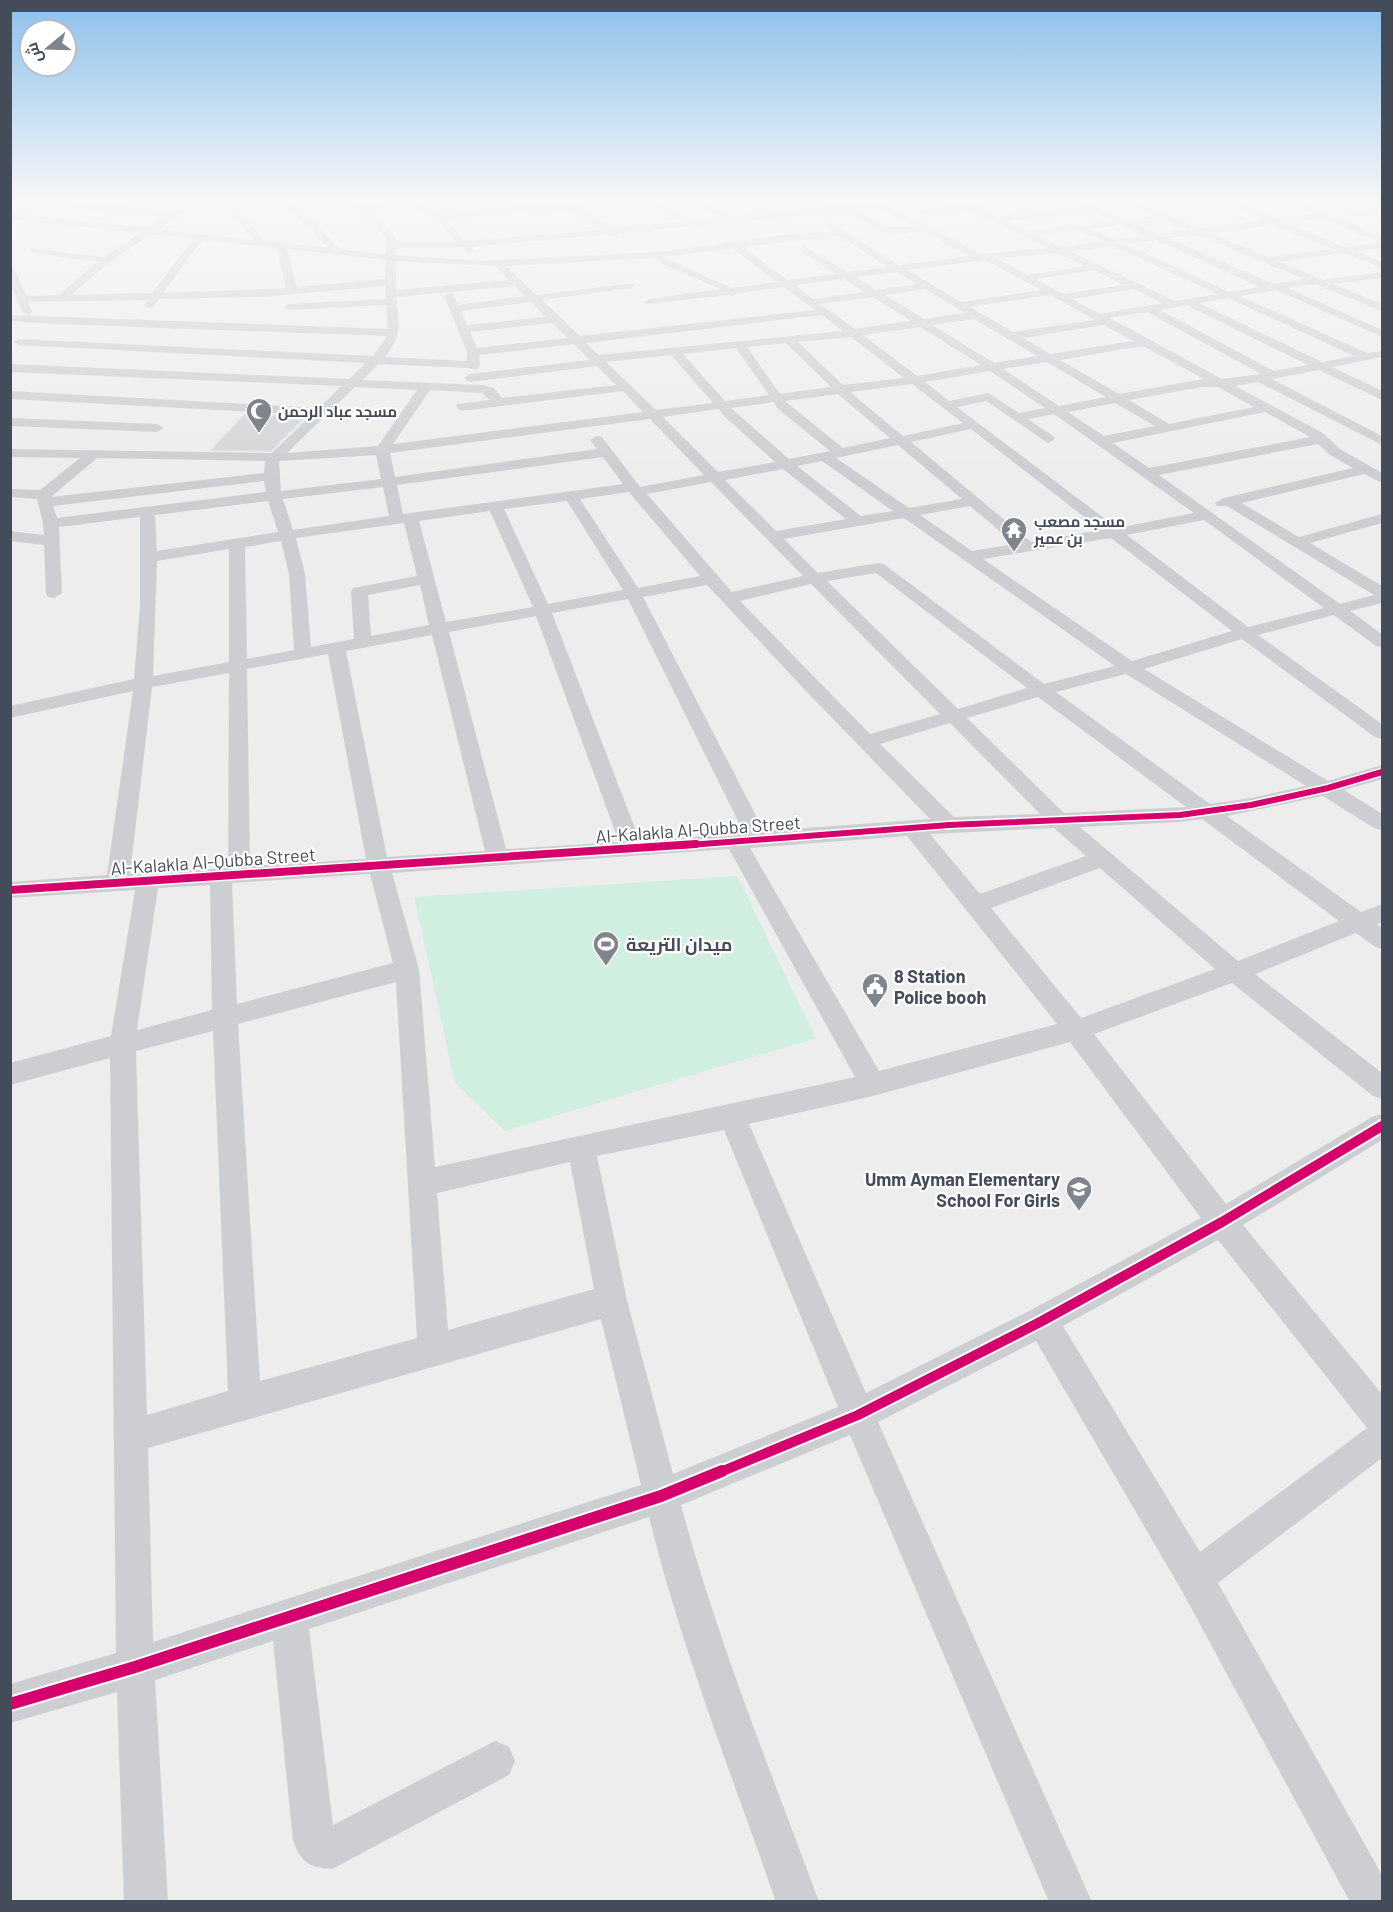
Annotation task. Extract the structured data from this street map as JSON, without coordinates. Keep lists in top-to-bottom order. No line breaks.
{"streets":{"street":["Al-Kalakla Al-Qubba Street"]},"places":{"mosque":["مسجد عباد الرحمن"],"temple":["مسجد مصعب بن عمير"],"sports":["ميدان التريعة"],"public building":["8 Station Police booh"],"school or university":["Umm Ayman Elementary School For Girls"]},"north":"left"}
